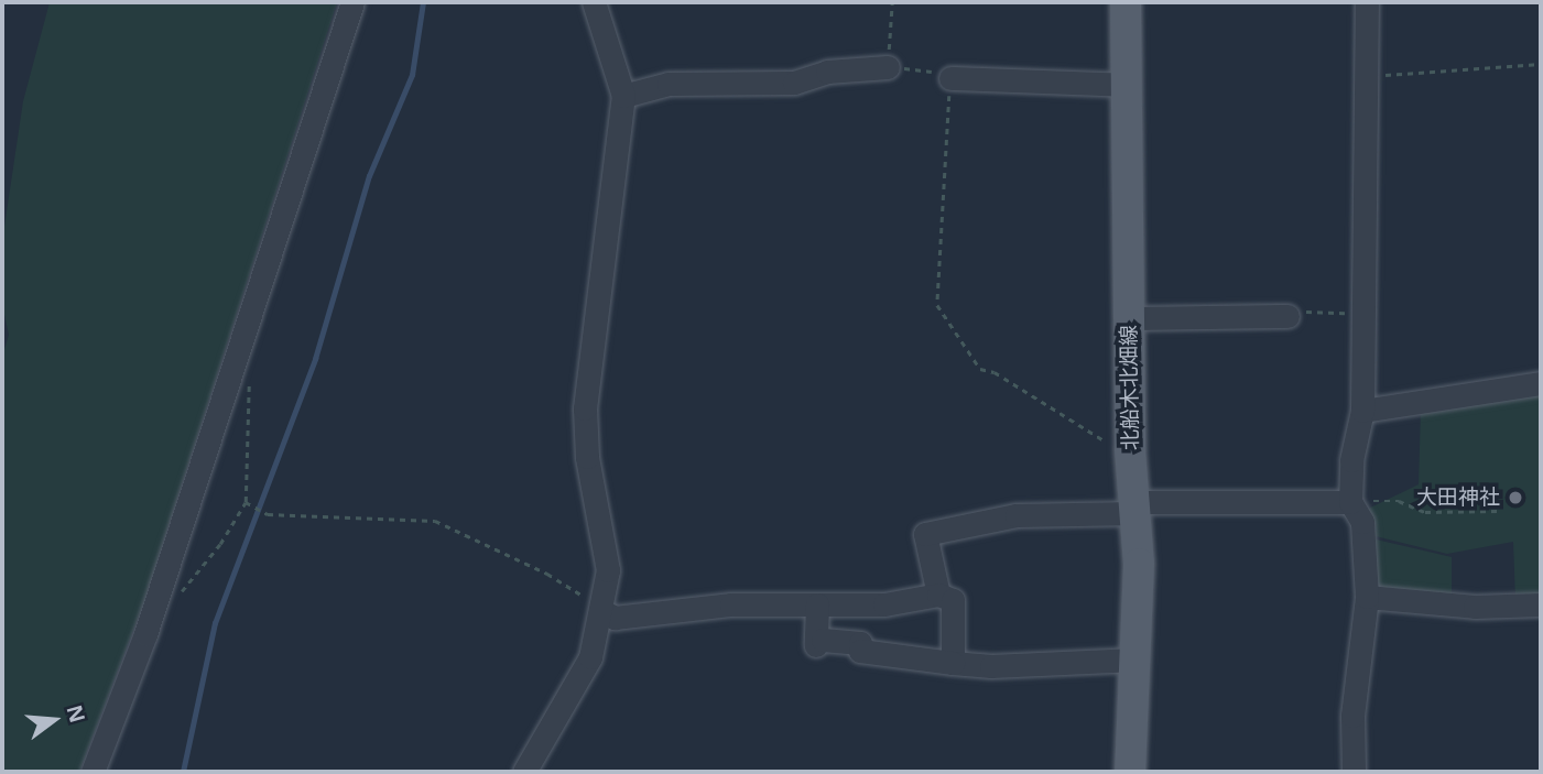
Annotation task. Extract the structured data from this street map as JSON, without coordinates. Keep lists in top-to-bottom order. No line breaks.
{"streets":{"main road":["北船木北畑線"]},"places":["大田神社"],"north":"right"}
